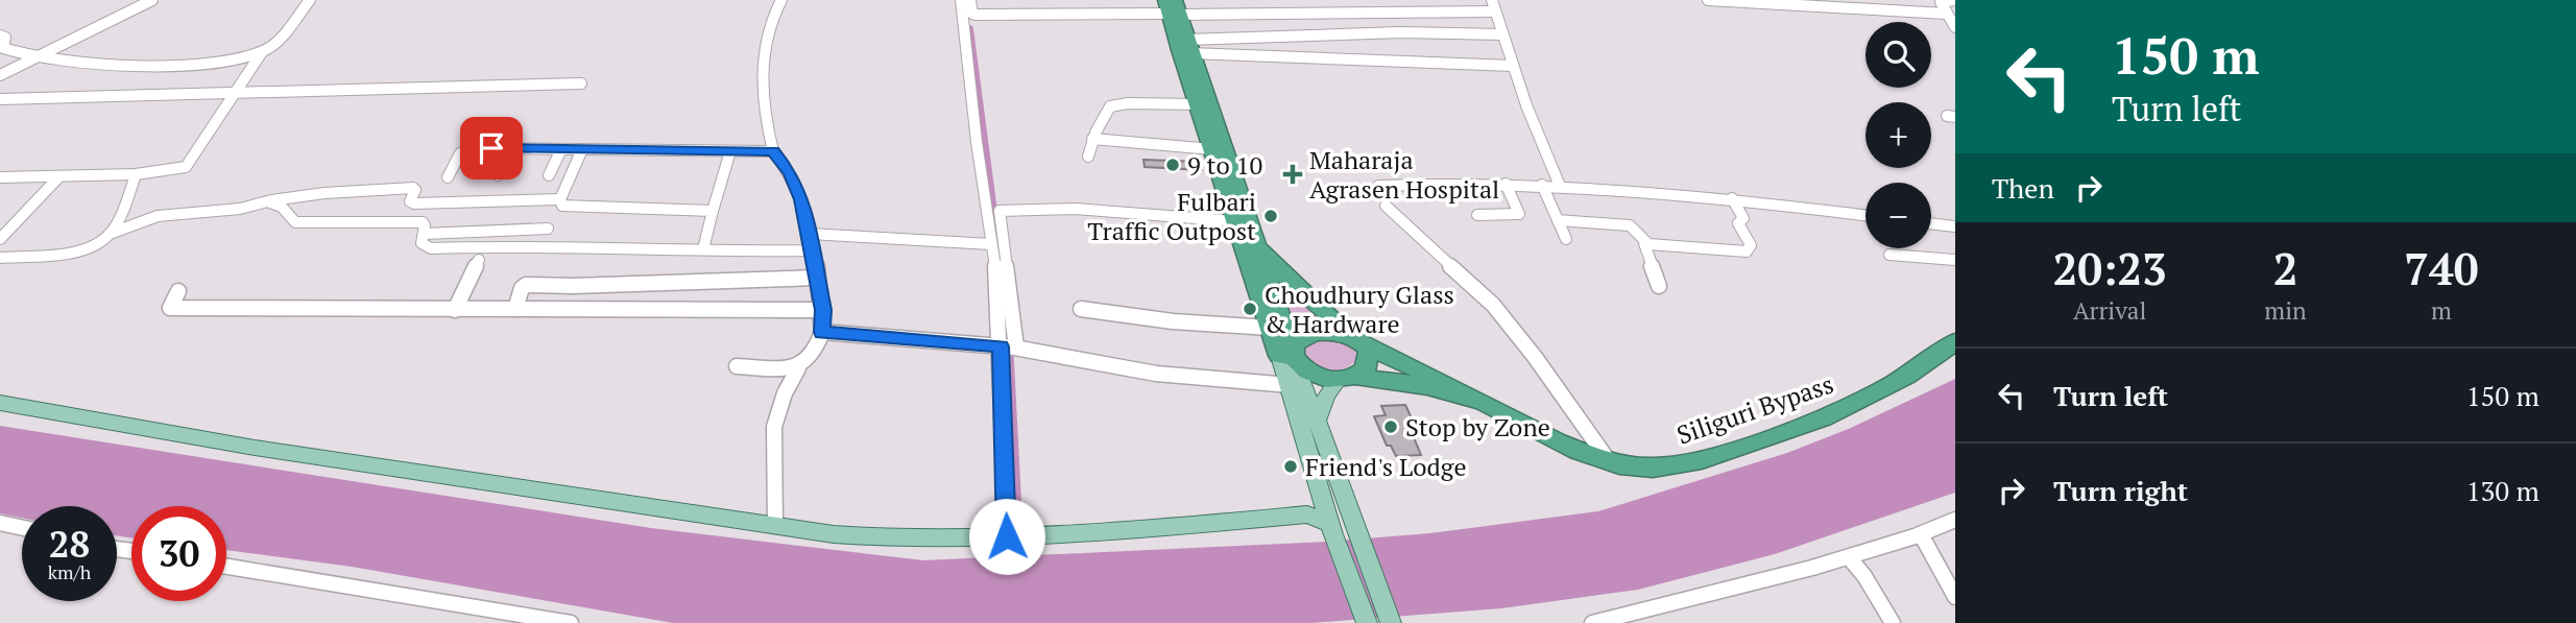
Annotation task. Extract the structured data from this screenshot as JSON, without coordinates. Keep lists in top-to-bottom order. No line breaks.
{"streets":{"highway":["Siliguri Bypass"]},"places":{"other":["9 to 10","Fulbari Traffic Outpost","Choudhury Glass & Hardware","Stop by Zone","Friend's Lodge"],"health":["Maharaja Agrasen Hospital"]},"page":{"turn":["150 m","Turn left"],"map_buttons":["+","−"],"then":"Then","eta":["20:23","Arrival","2","min","740","m"],"list":[{"name":"Turn left","value":"150 m"},{"name":"Turn right","value":"130 m"}],"speed":"28 km/h","limit":"30"}}
